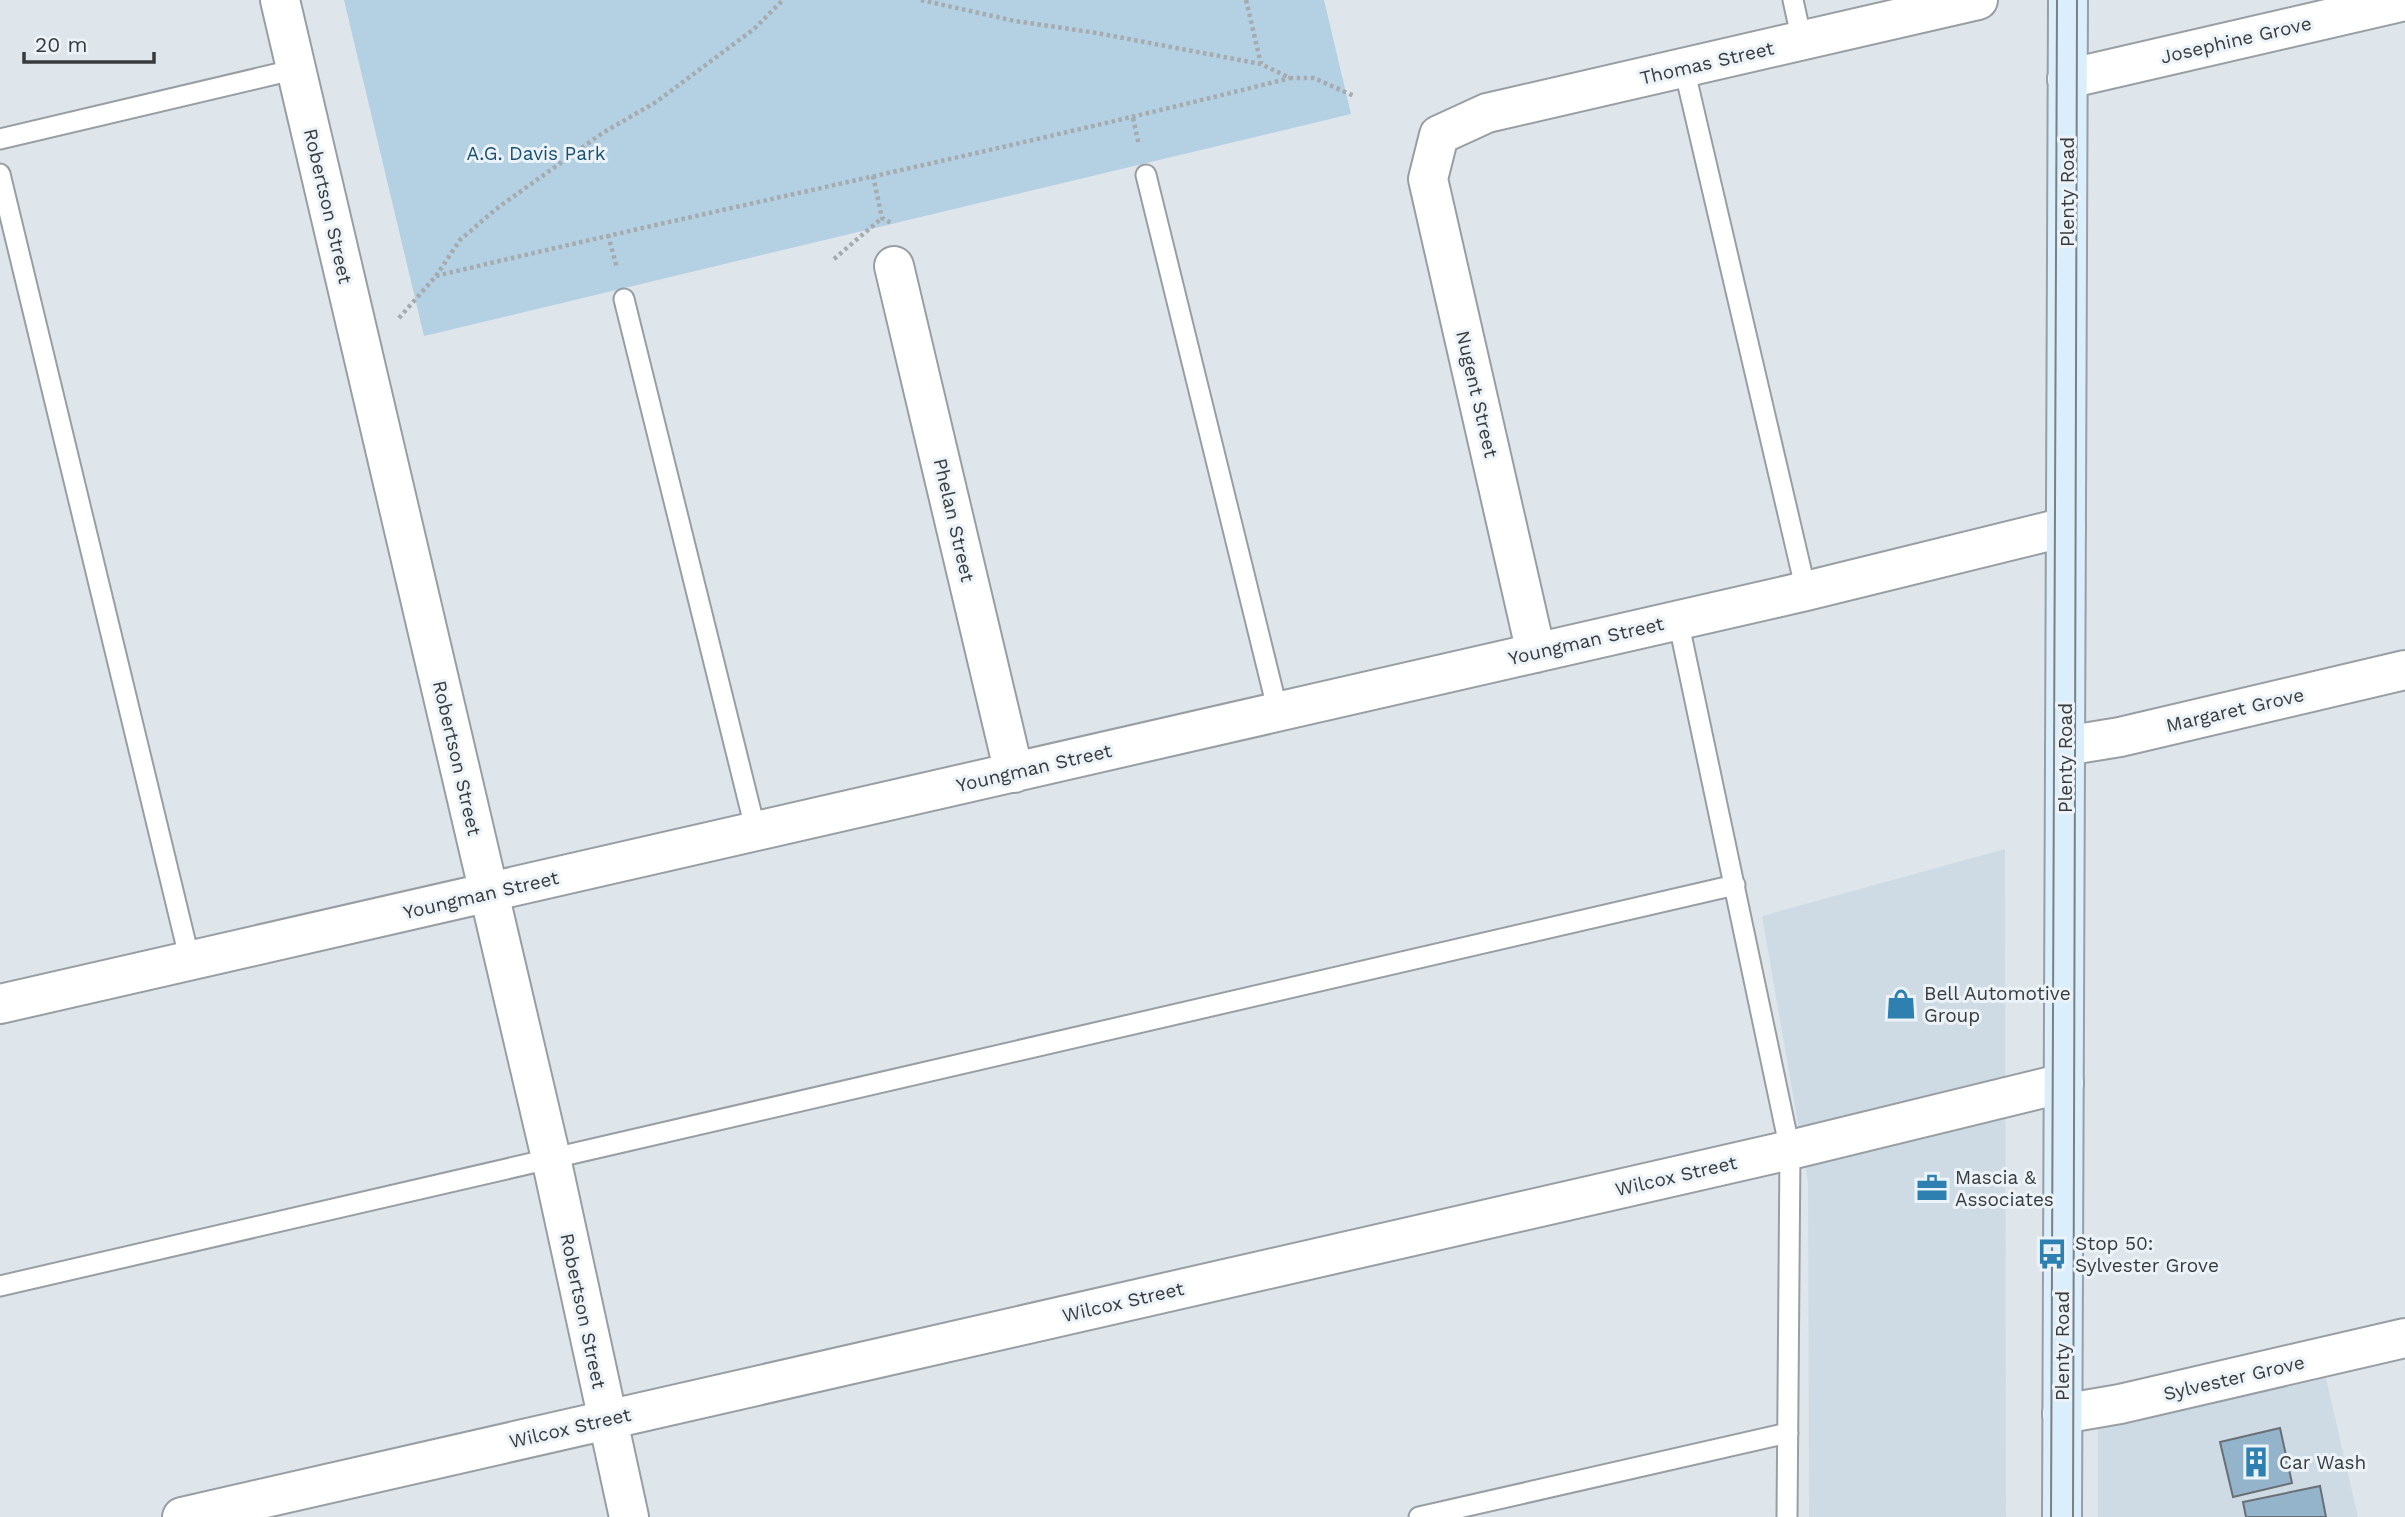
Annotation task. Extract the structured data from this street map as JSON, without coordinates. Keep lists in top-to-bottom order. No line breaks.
{"streets":{"main road":["Plenty Road"],"street":["Josephine Grove","Thomas Street","Robertson Street","Nugent Street","Phelan Street","Youngman Street","Margaret Grove","Wilcox Street","Sylvester Grove"]},"crossings":[["Josephine Grove","Plenty Road"],["Thomas Street","Nugent Street"],["Plenty Road","Youngman Street"],["Plenty Road","Margaret Grove"],["Plenty Road","Wilcox Street"],["Plenty Road","Sylvester Grove"],["Robertson Street","Youngman Street"],["Robertson Street","Wilcox Street"],["Nugent Street","Youngman Street"],["Phelan Street","Youngman Street"]],"parks":["A.G. Davis Park"],"places":{"shop":["Bell Automotive Group"],"office":["Mascia & Associates"],"bus stop":["Stop 50: Sylvester Grove"],"building":["Car Wash"]},"scale_bar":"20 m"}
